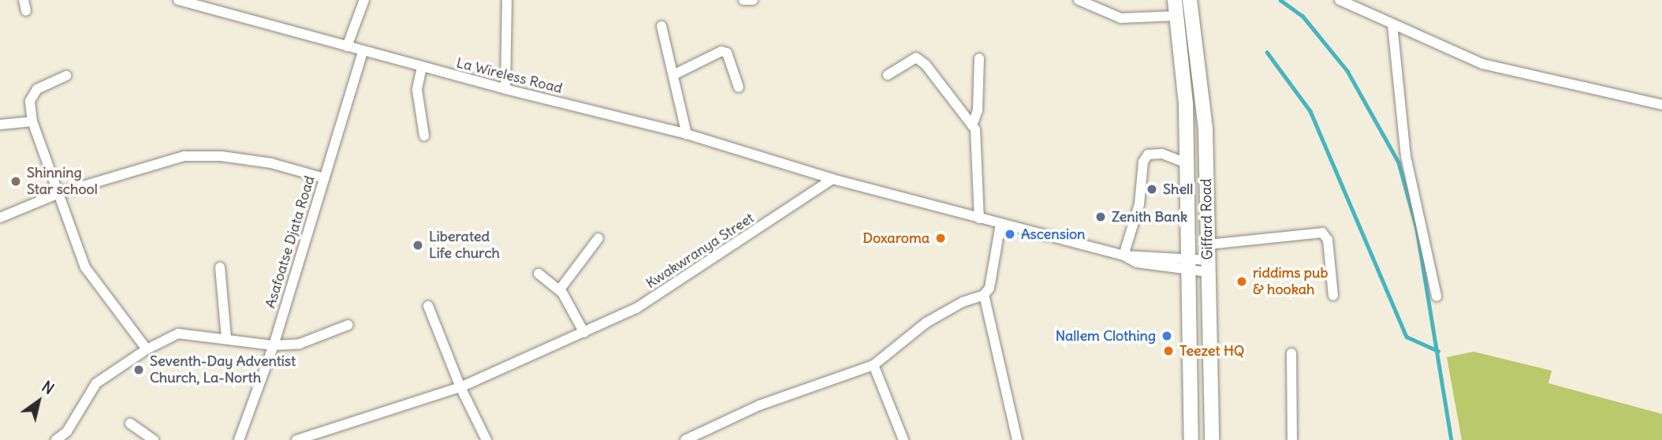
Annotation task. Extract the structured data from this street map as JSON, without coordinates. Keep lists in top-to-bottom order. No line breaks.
{"streets":{"main road":["Giffard Road"],"street":["La Wireless Road","Asafoatse Djata Road","Kwakwranya Street"]},"crossings":[["La Wireless Road","Asafoatse Djata Road"],["La Wireless Road","Kwakwranya Street"]],"places":["Shinning Star school","Shell","Zenith Bank","Ascension","Doxaroma","Liberated Life church","riddims pub & hookah","Nallem Clothing","Teezet HQ","Seventh-Day Adventist Church, La-North"],"north":"top right"}
